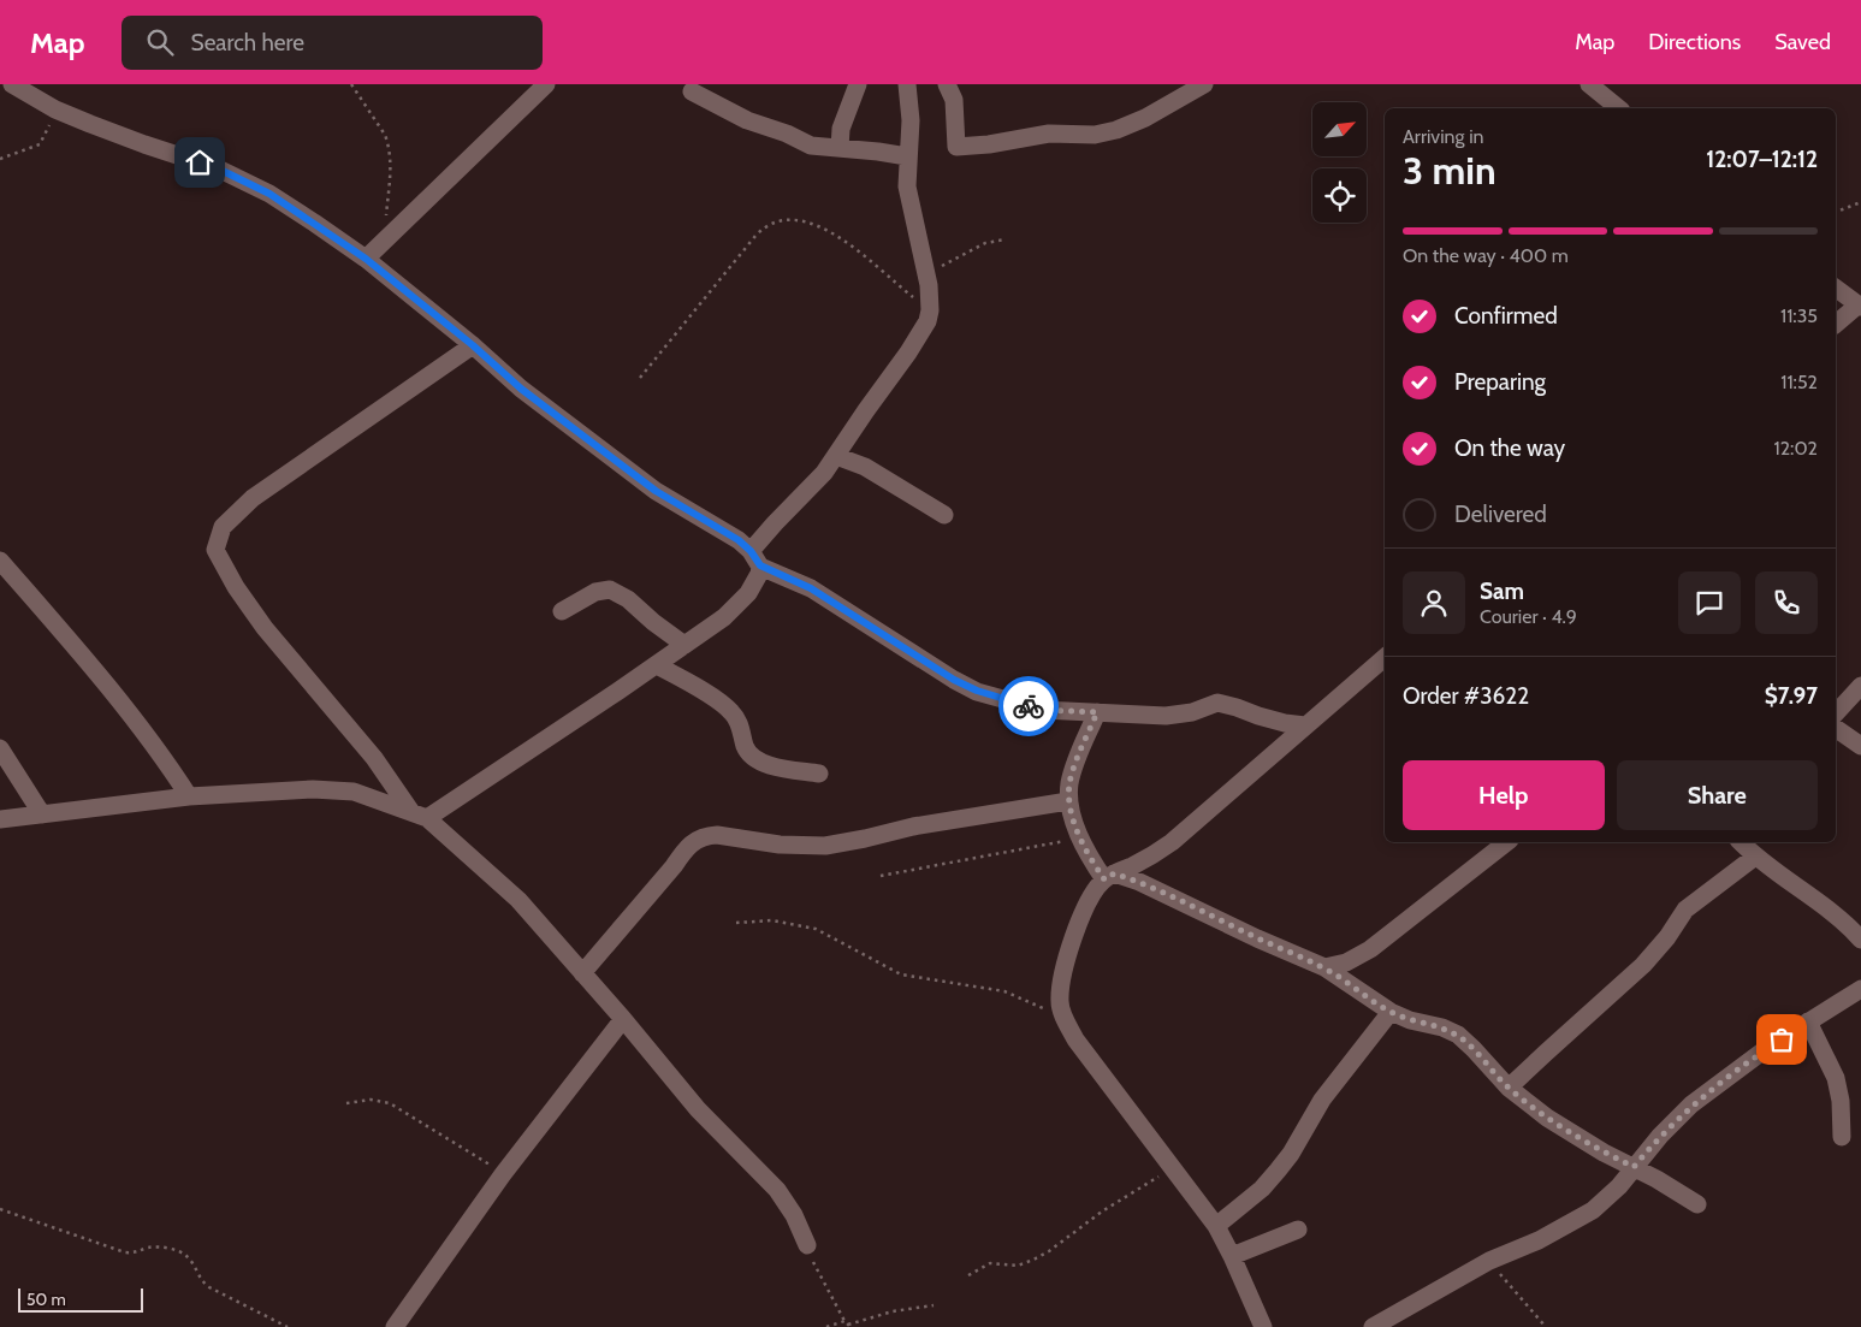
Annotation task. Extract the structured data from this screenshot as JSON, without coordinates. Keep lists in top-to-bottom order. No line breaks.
{"scale_bar":"50 m","north":"top right","page":{"header":"Map","search":"Search here","nav":["Map","Directions","Saved"],"heading":["3 min","Arriving in","12:07–12:12"],"panel":["Sam","Courier · 4.9","Order #3622","$7.97"],"bar":"On the way · 400 m","list":[["Confirmed","11:35"],["Preparing","11:52"],["On the way","12:02"],"Delivered"],"buttons":["Help","Share"],"scale":"50 m"}}
